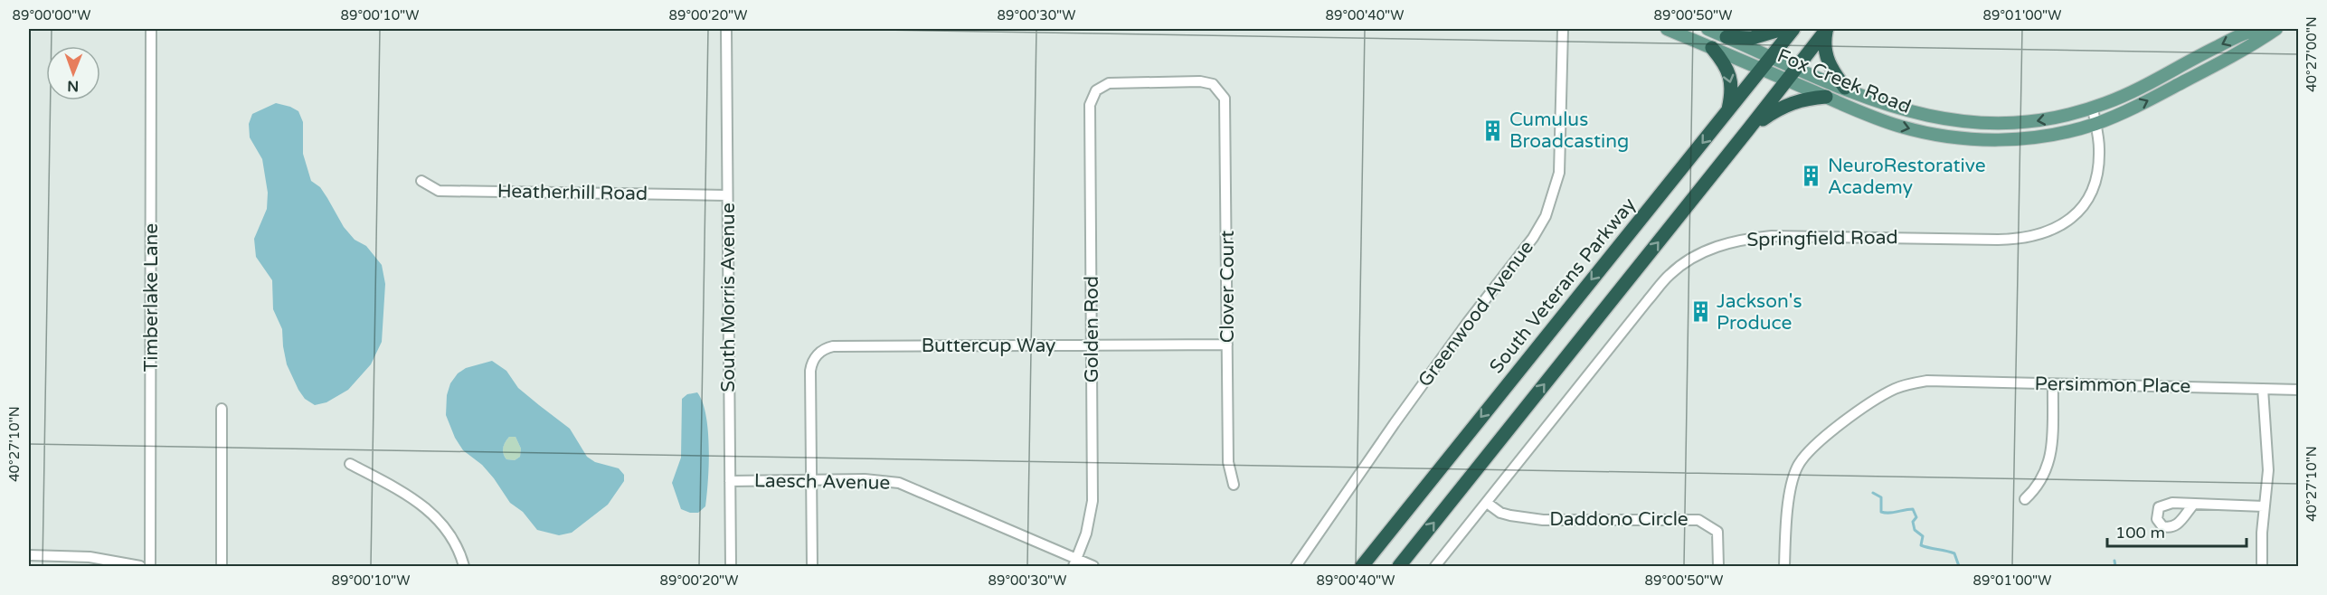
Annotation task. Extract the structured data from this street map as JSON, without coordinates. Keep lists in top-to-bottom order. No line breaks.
{"streets":{"highway":["South Veterans Parkway"],"main road":["Fox Creek Road"],"street":["Heatherhill Road","Springfield Road","Clover Court","Timberlake Lane","South Morris Avenue","Greenwood Avenue","Golden Rod","Buttercup Way","Persimmon Place","Laesch Avenue","Daddono Circle"]},"crossings":[["Fox Creek Road","Springfield Road"],["Fox Creek Road","South Veterans Parkway"],["Heatherhill Road","South Morris Avenue"],["Springfield Road","Daddono Circle"],["Clover Court","Golden Rod"],["Clover Court","Buttercup Way"],["South Morris Avenue","Laesch Avenue"],["Golden Rod","Buttercup Way"],["Golden Rod","Laesch Avenue"],["Buttercup Way","Laesch Avenue"]],"places":{"building":["Cumulus Broadcasting","NeuroRestorative Academy","Jackson's Produce"]},"scale_bar":"100 m","north":"bottom","coordinates":["89°00'00\"W","89°00'10\"W","89°00'20\"W","89°00'30\"W","89°00'40\"W","89°00'50\"W","89°01'00\"W","40°27'00\"N","40°27'10\"N"]}
